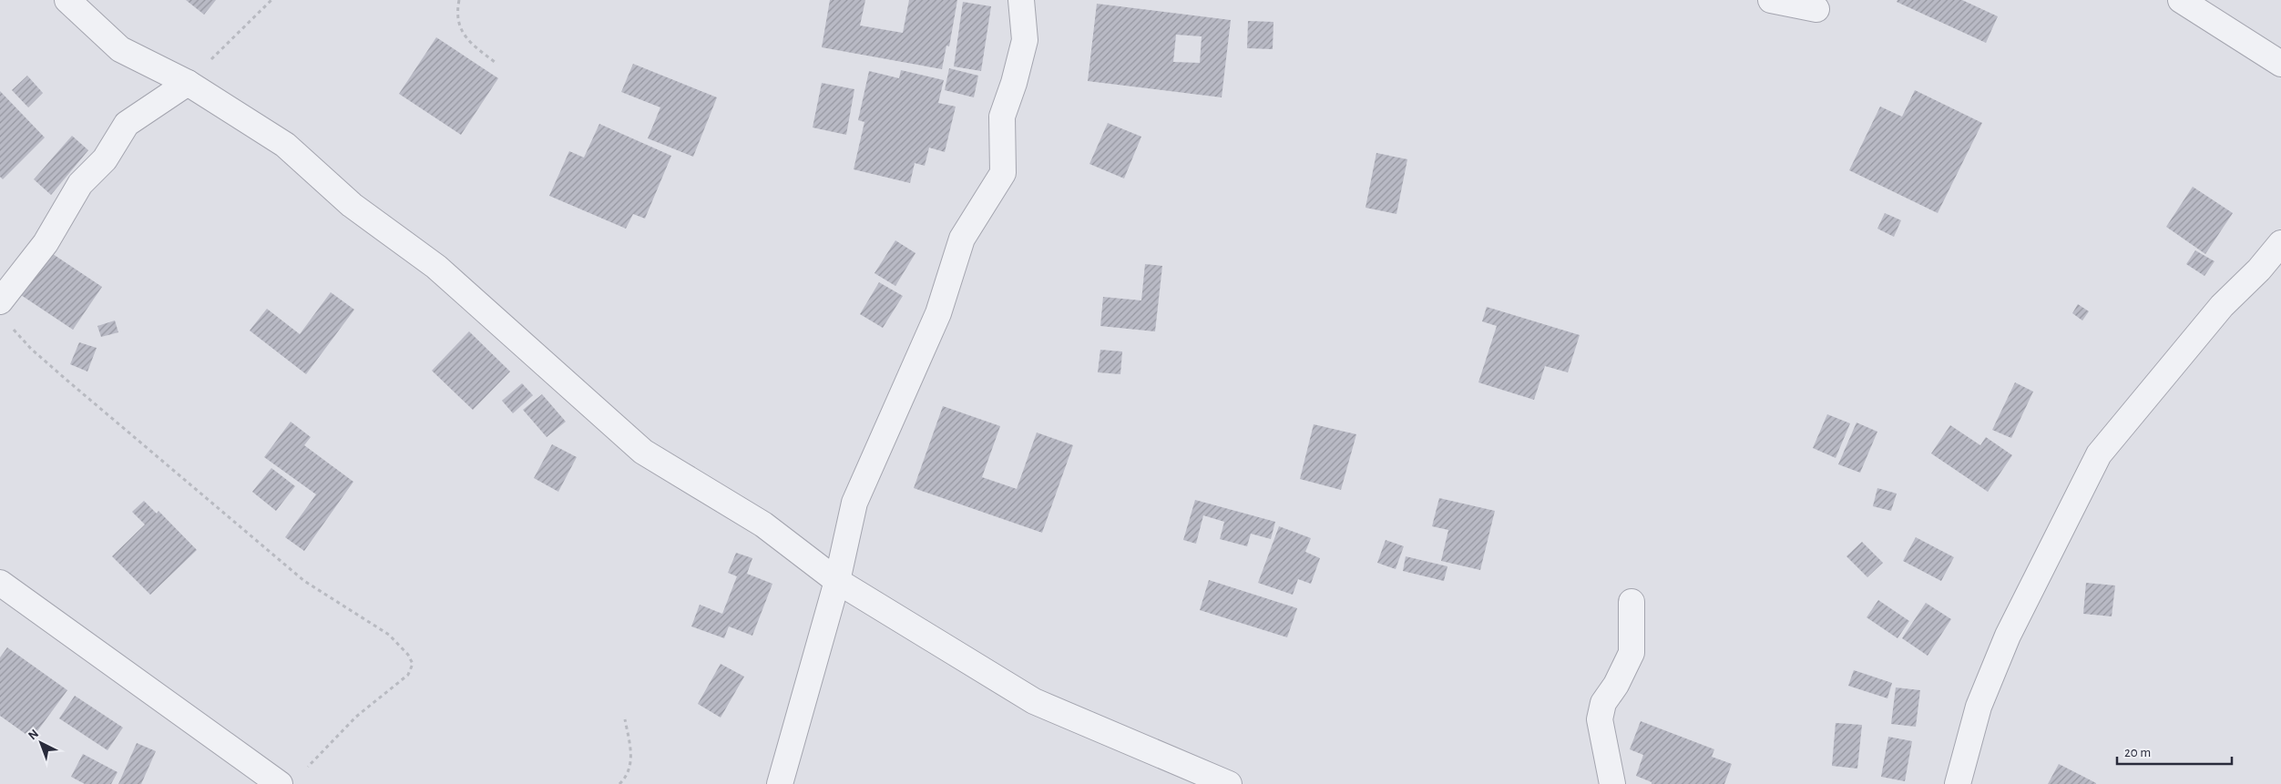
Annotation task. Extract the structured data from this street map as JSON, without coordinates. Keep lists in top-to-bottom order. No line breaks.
{"scale_bar":"20 m","north":"top left"}
